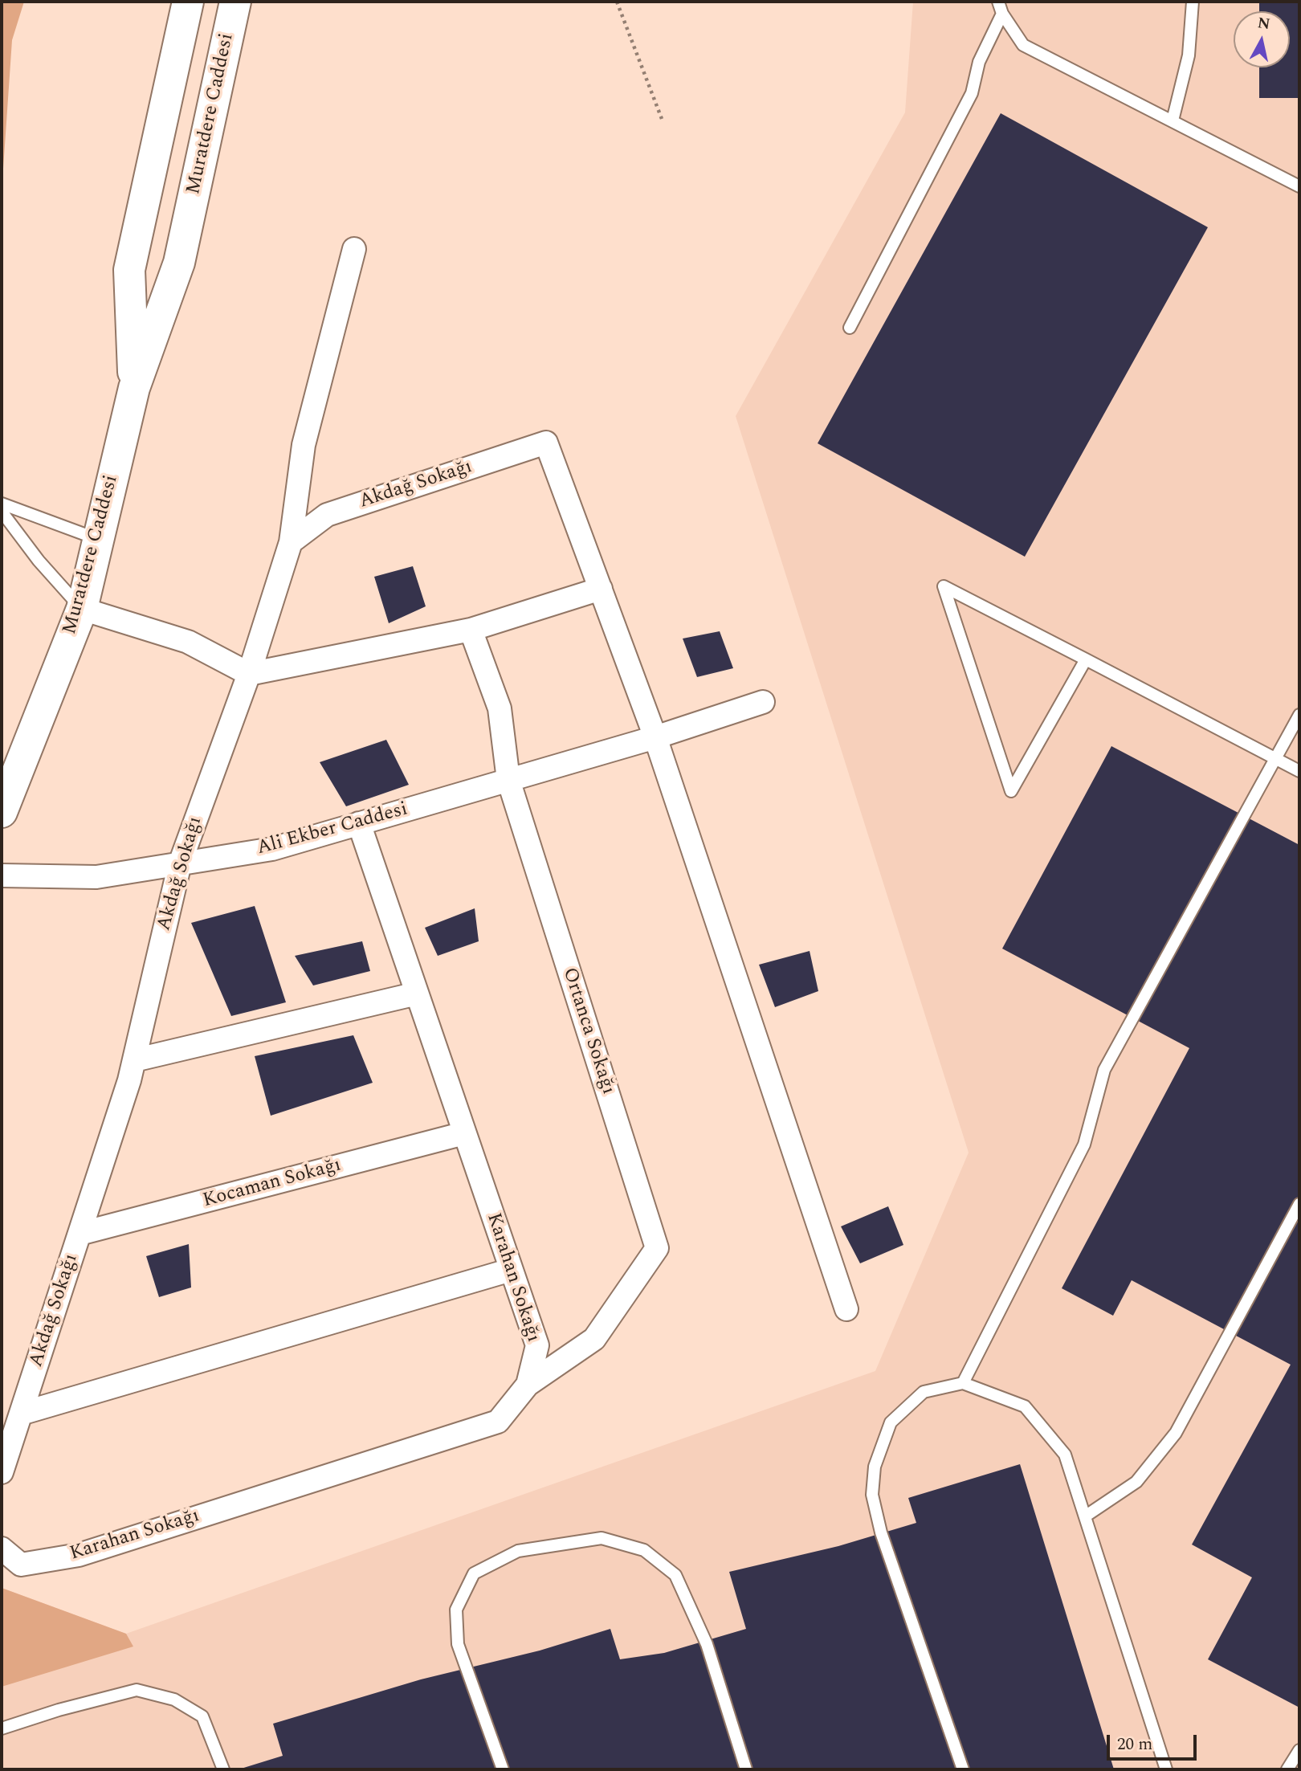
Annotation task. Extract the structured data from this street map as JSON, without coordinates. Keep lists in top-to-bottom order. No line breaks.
{"streets":{"main road":["Muratdere Caddesi"],"street":["Akdağ Sokağı","Ali Ekber Caddesi","Ortanca Sokağı","Kocaman Sokağı","Karahan Sokağı"]},"crossings":[["Akdağ Sokağı","Ali Ekber Caddesi"],["Akdağ Sokağı","Kocaman Sokağı"],["Ali Ekber Caddesi","Ortanca Sokağı"],["Ali Ekber Caddesi","Karahan Sokağı"],["Ortanca Sokağı","Karahan Sokağı"],["Kocaman Sokağı","Karahan Sokağı"]],"scale_bar":"20 m","north":"top"}
